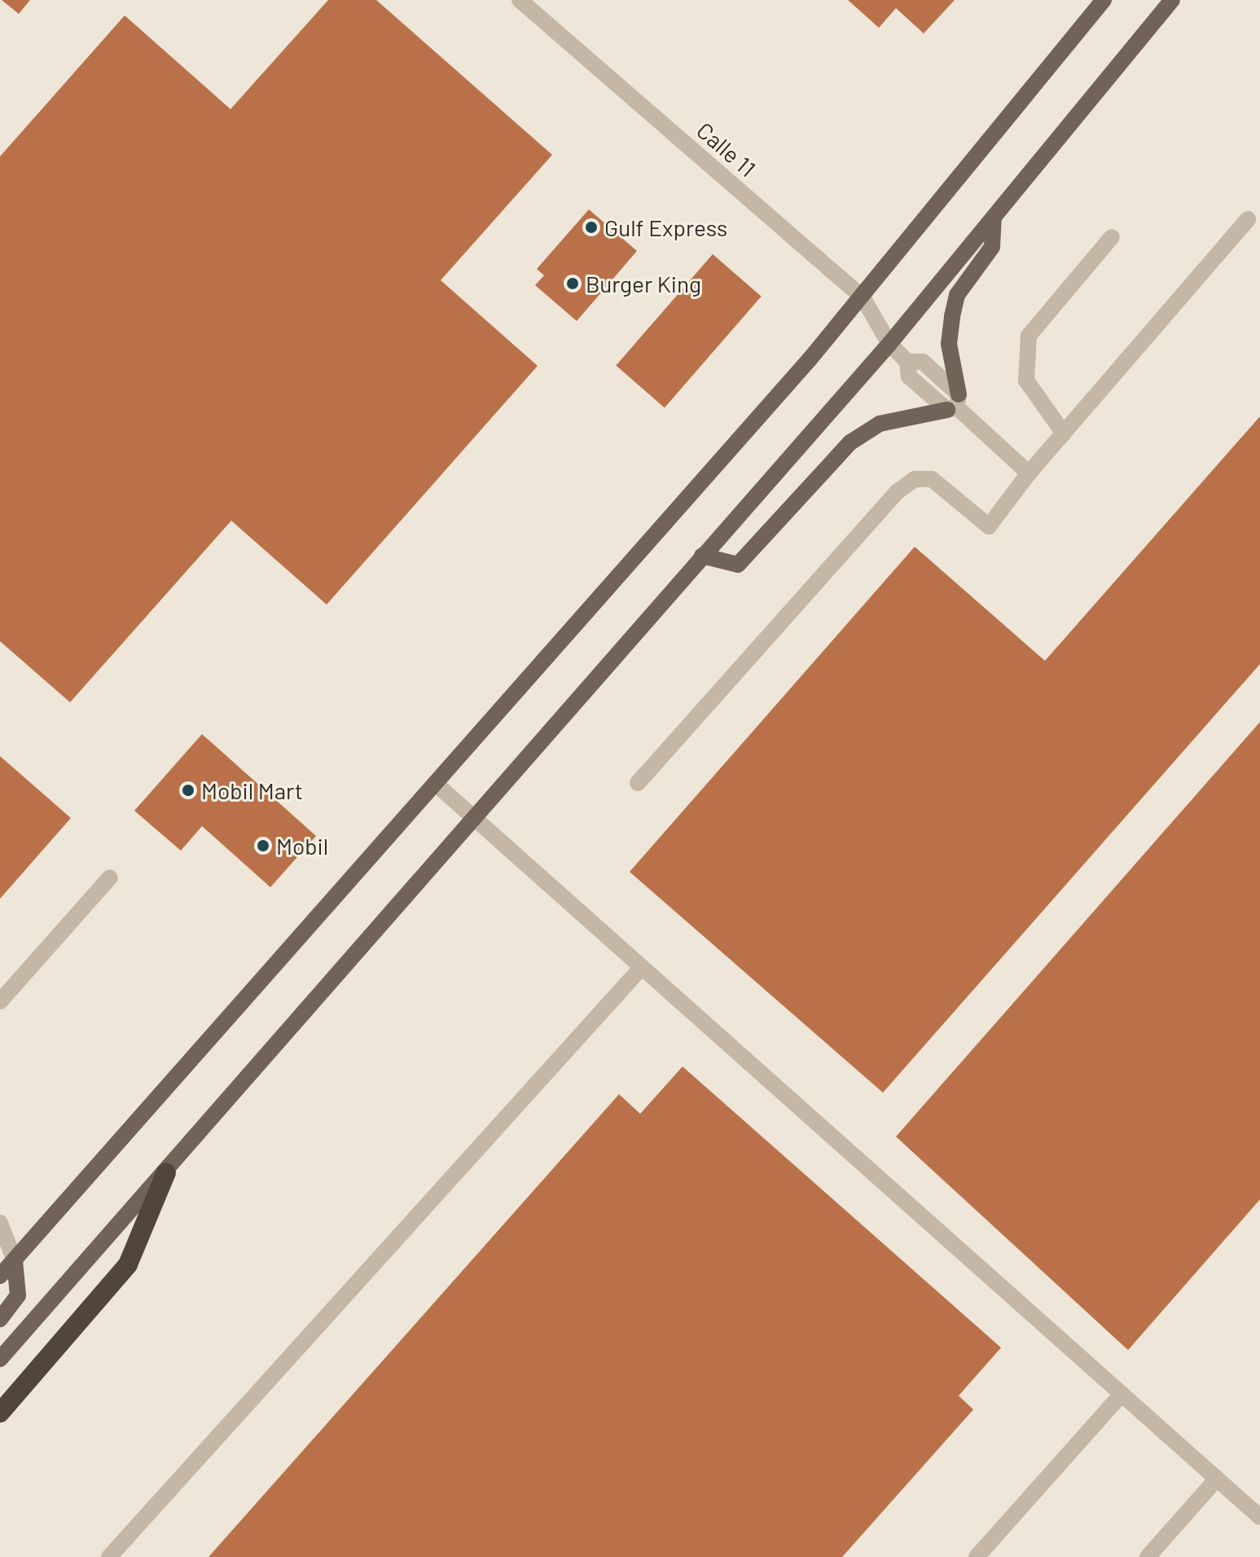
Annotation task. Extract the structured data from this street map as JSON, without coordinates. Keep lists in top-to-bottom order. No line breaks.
{"streets":{"street":["Calle 11"]},"places":["Gulf Express","Burger King","Mobil Mart","Mobil"]}
